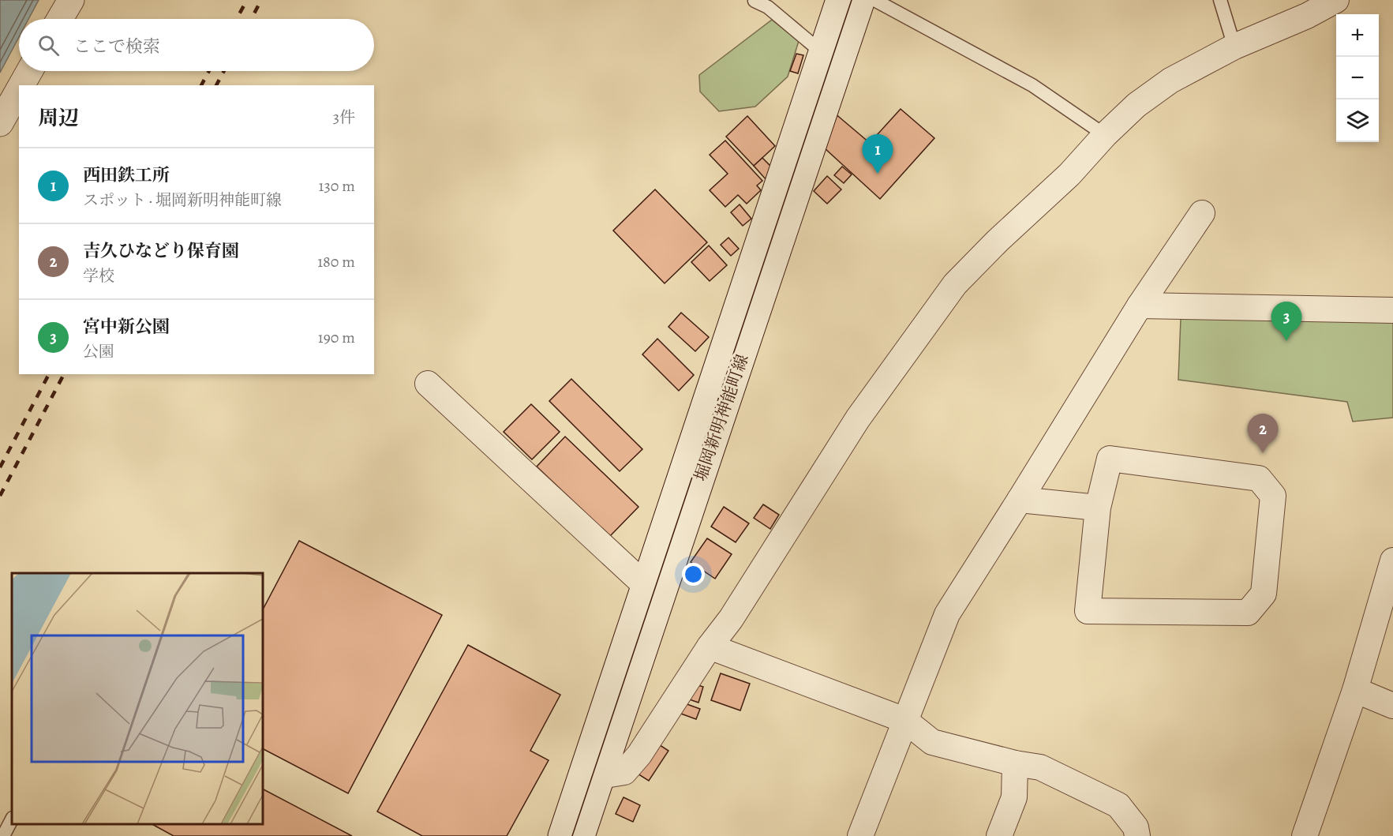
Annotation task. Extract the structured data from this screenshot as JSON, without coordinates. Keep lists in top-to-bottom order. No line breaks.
{"streets":{"main road":["堀岡新明神能町線"]},"page":{"map_buttons":["+","−"],"search":"ここで検索","heading":["周辺","3件"],"pins":["1","3","2"],"list":[{"mark":"1","name":"西田鉄工所","note":"スポット · 堀岡新明神能町線","value":"130 m"},{"mark":"2","name":"吉久ひなどり保育園","note":"学校","value":"180 m"},{"mark":"3","name":"宮中新公園","note":"公園","value":"190 m"}]}}
